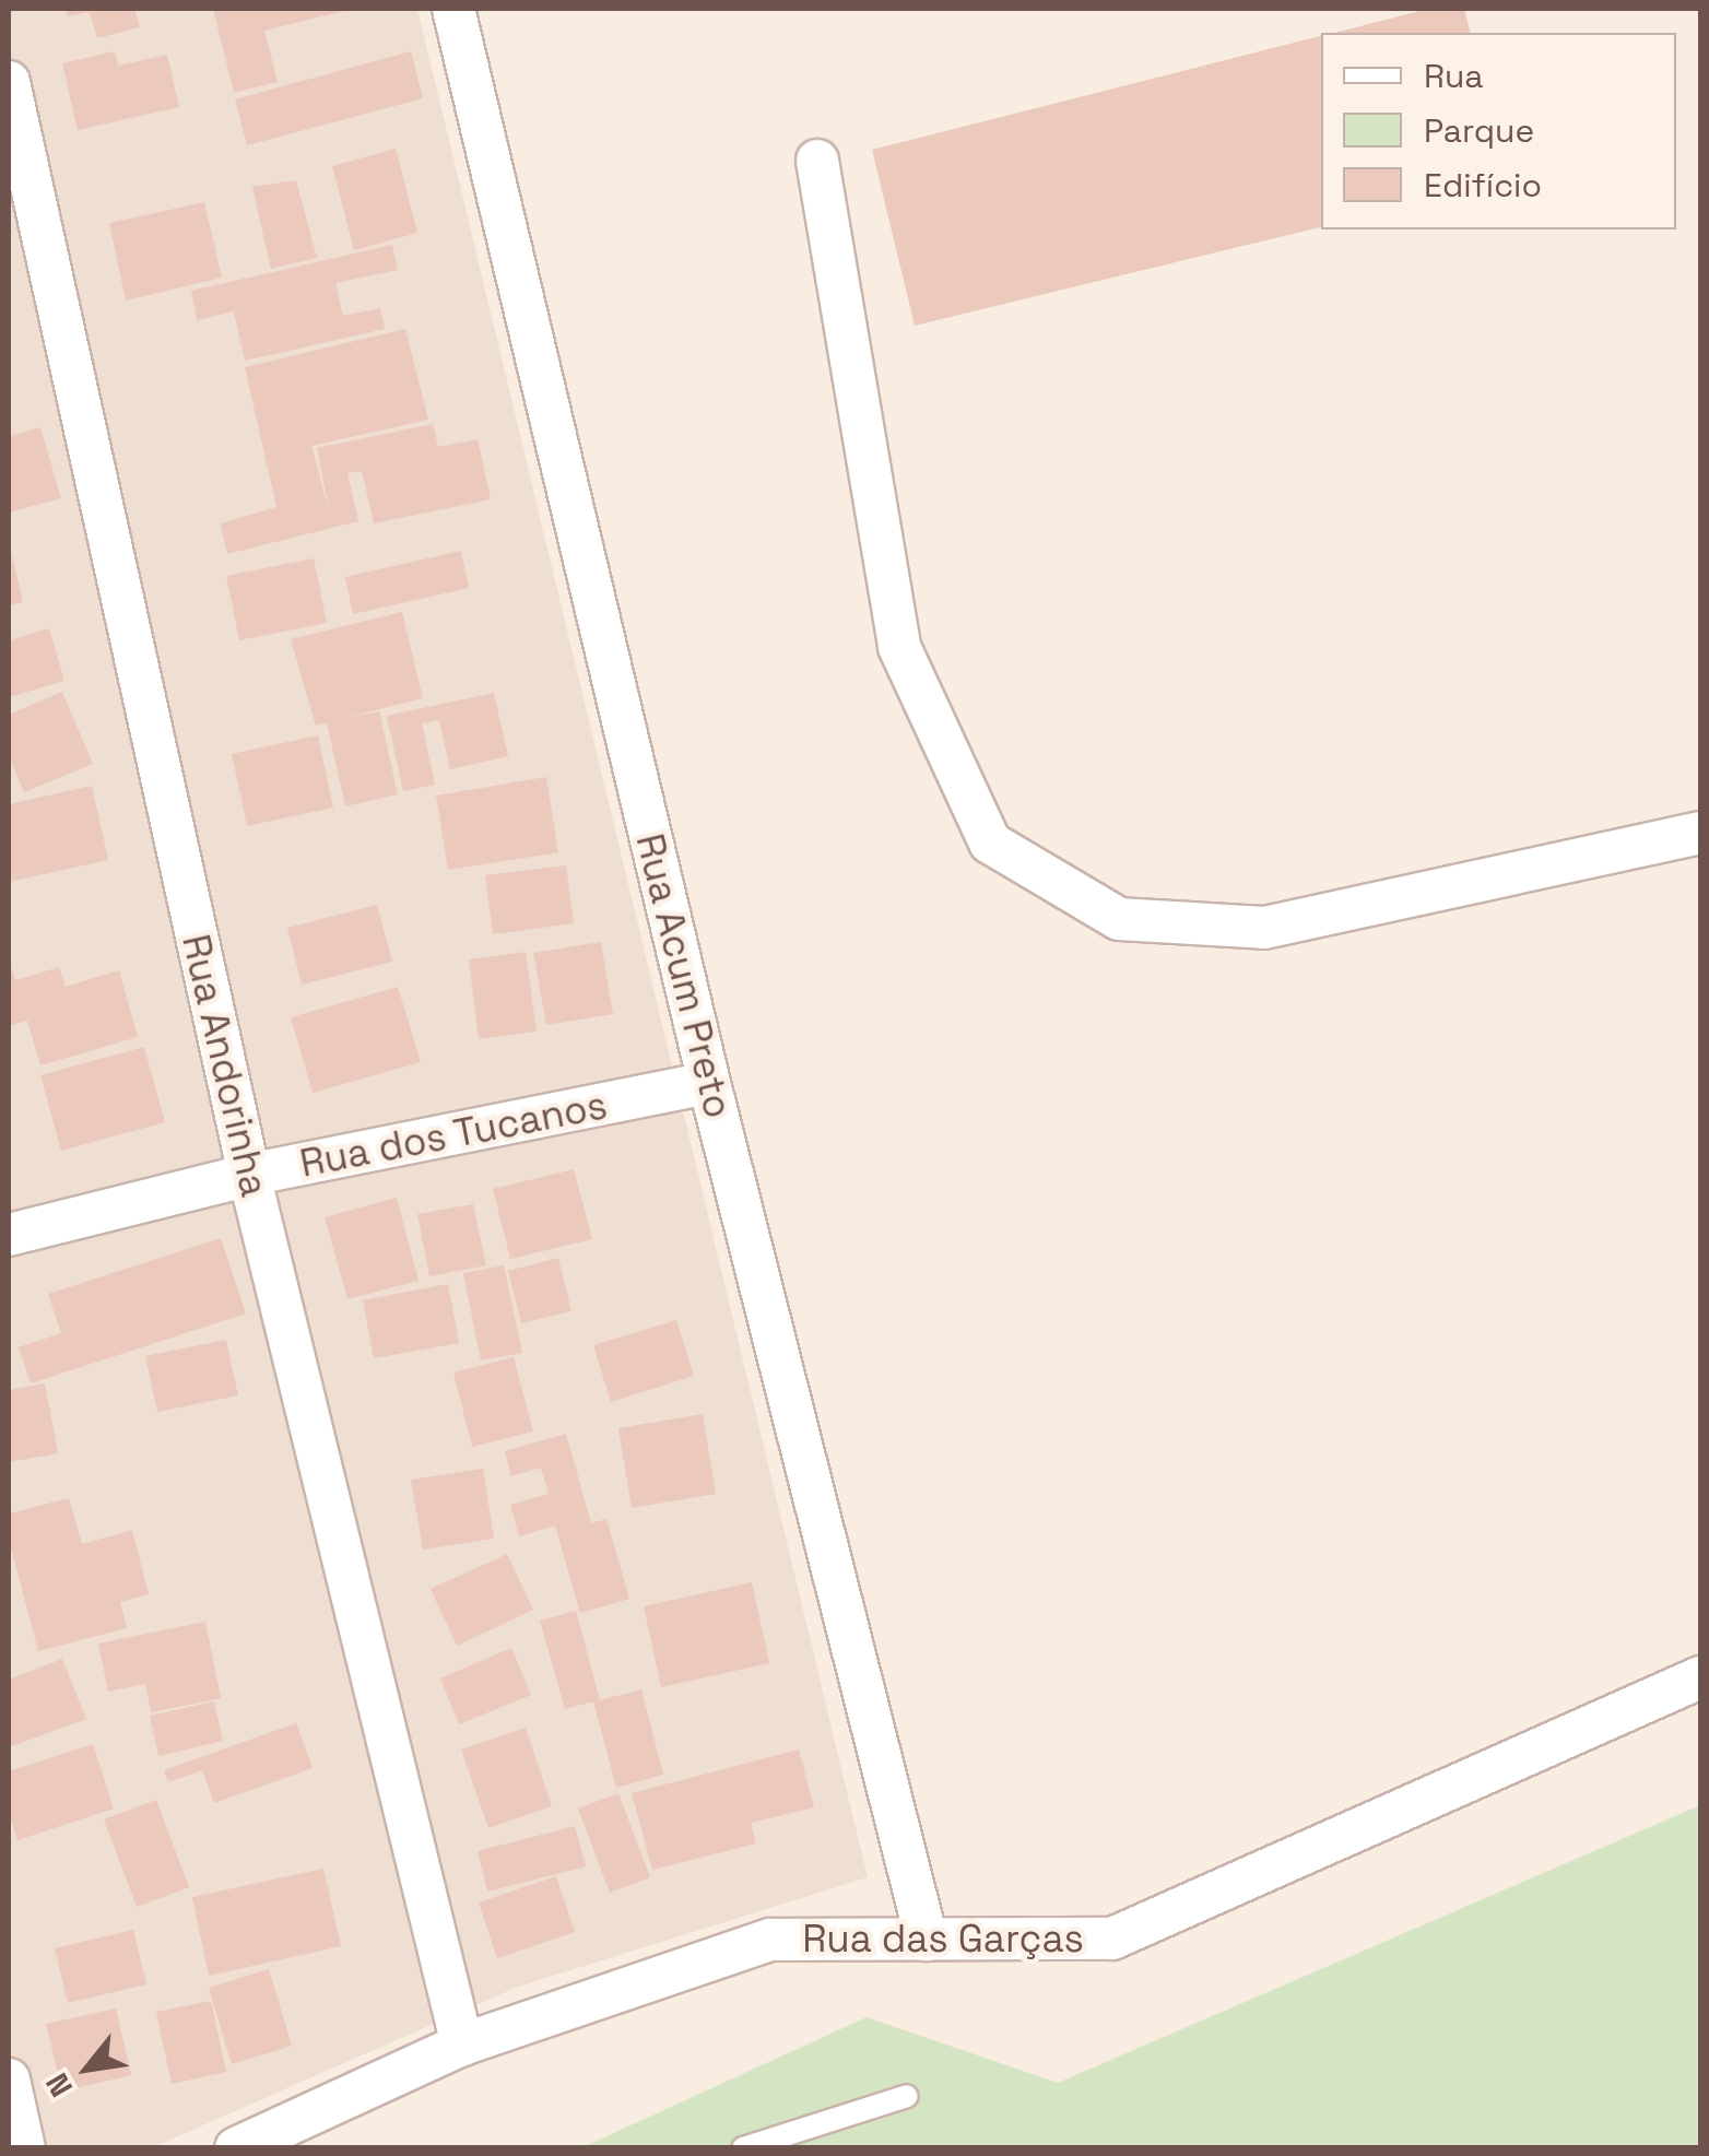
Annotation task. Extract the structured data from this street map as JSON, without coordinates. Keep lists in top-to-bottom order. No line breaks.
{"streets":{"street":["Rua Acum Preto","Rua Andorinha","Rua dos Tucanos","Rua das Garças"]},"crossings":[["Rua Acum Preto","Rua dos Tucanos"],["Rua Acum Preto","Rua das Garças"],["Rua Andorinha","Rua dos Tucanos"],["Rua Andorinha","Rua das Garças"]],"legend":["Rua","Parque","Edifício"],"north":"bottom left"}
